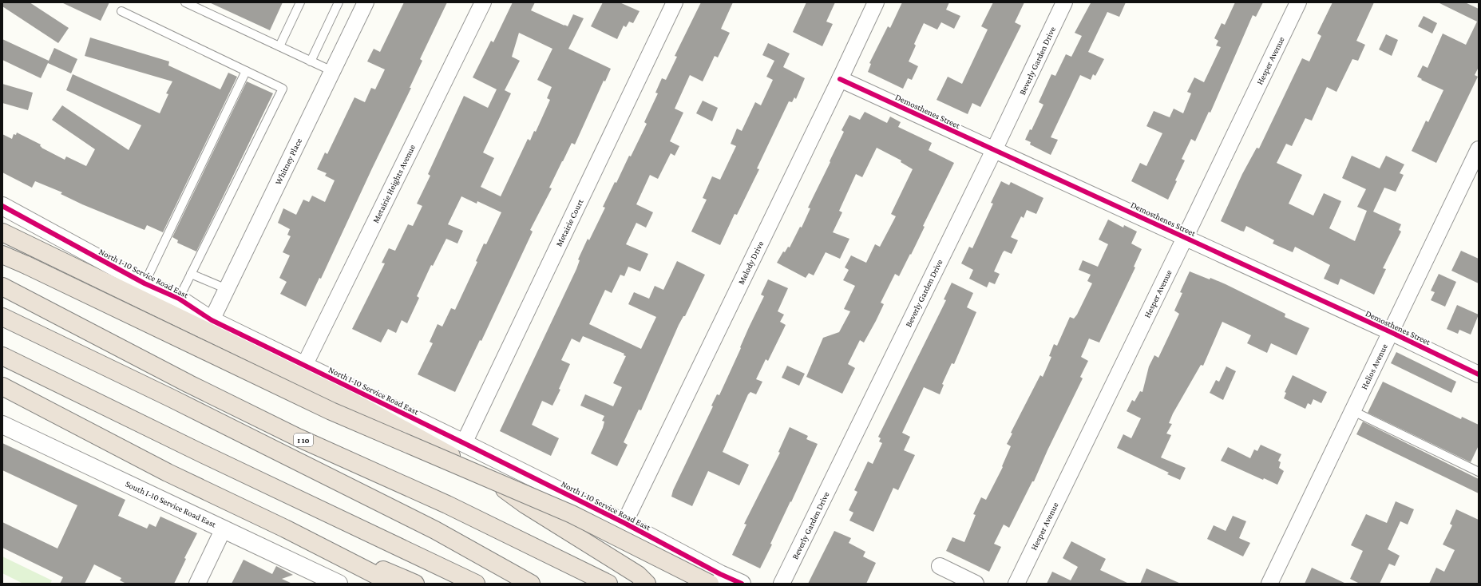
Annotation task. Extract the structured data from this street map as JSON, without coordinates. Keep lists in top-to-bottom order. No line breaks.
{"streets":{"highway":["I 10"],"street":["Beverly Garden Drive","Hesper Avenue","Demosthenes Street","Whitney Place","Metairie Heights Avenue","Metairie Court","Melody Drive","North I-10 Service Road East","Helios Avenue","South I-10 Service Road East"]},"crossings":[["Beverly Garden Drive","Demosthenes Street"],["Hesper Avenue","Demosthenes Street"],["Demosthenes Street","Melody Drive"],["Demosthenes Street","Helios Avenue"],["Whitney Place","North I-10 Service Road East"],["Metairie Heights Avenue","North I-10 Service Road East"],["Metairie Court","North I-10 Service Road East"],["Melody Drive","North I-10 Service Road East"]]}
